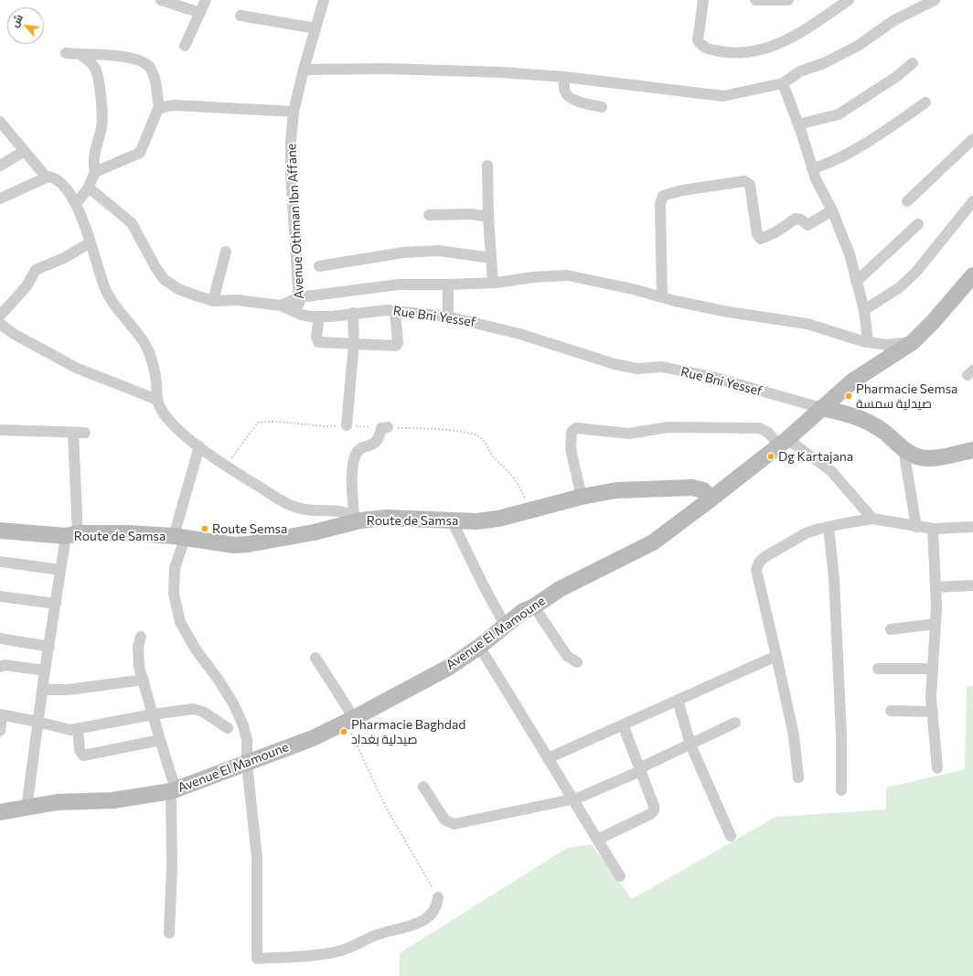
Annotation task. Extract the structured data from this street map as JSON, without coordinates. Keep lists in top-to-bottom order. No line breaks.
{"streets":{"street":["Avenue Othman Ibn Affane","Rue Bni Yessef","Route de Samsa","Avenue El Mamoune"]},"crossings":[["Avenue Othman Ibn Affane","Rue Bni Yessef"],["Rue Bni Yessef","Avenue El Mamoune"],["Route de Samsa","Avenue El Mamoune"]],"places":["Pharmacie Semsa صيدلية سمسة","Dg Kartajana","Route Semsa","Pharmacie Baghdad صيدلية بغداد"],"north":"top left"}
